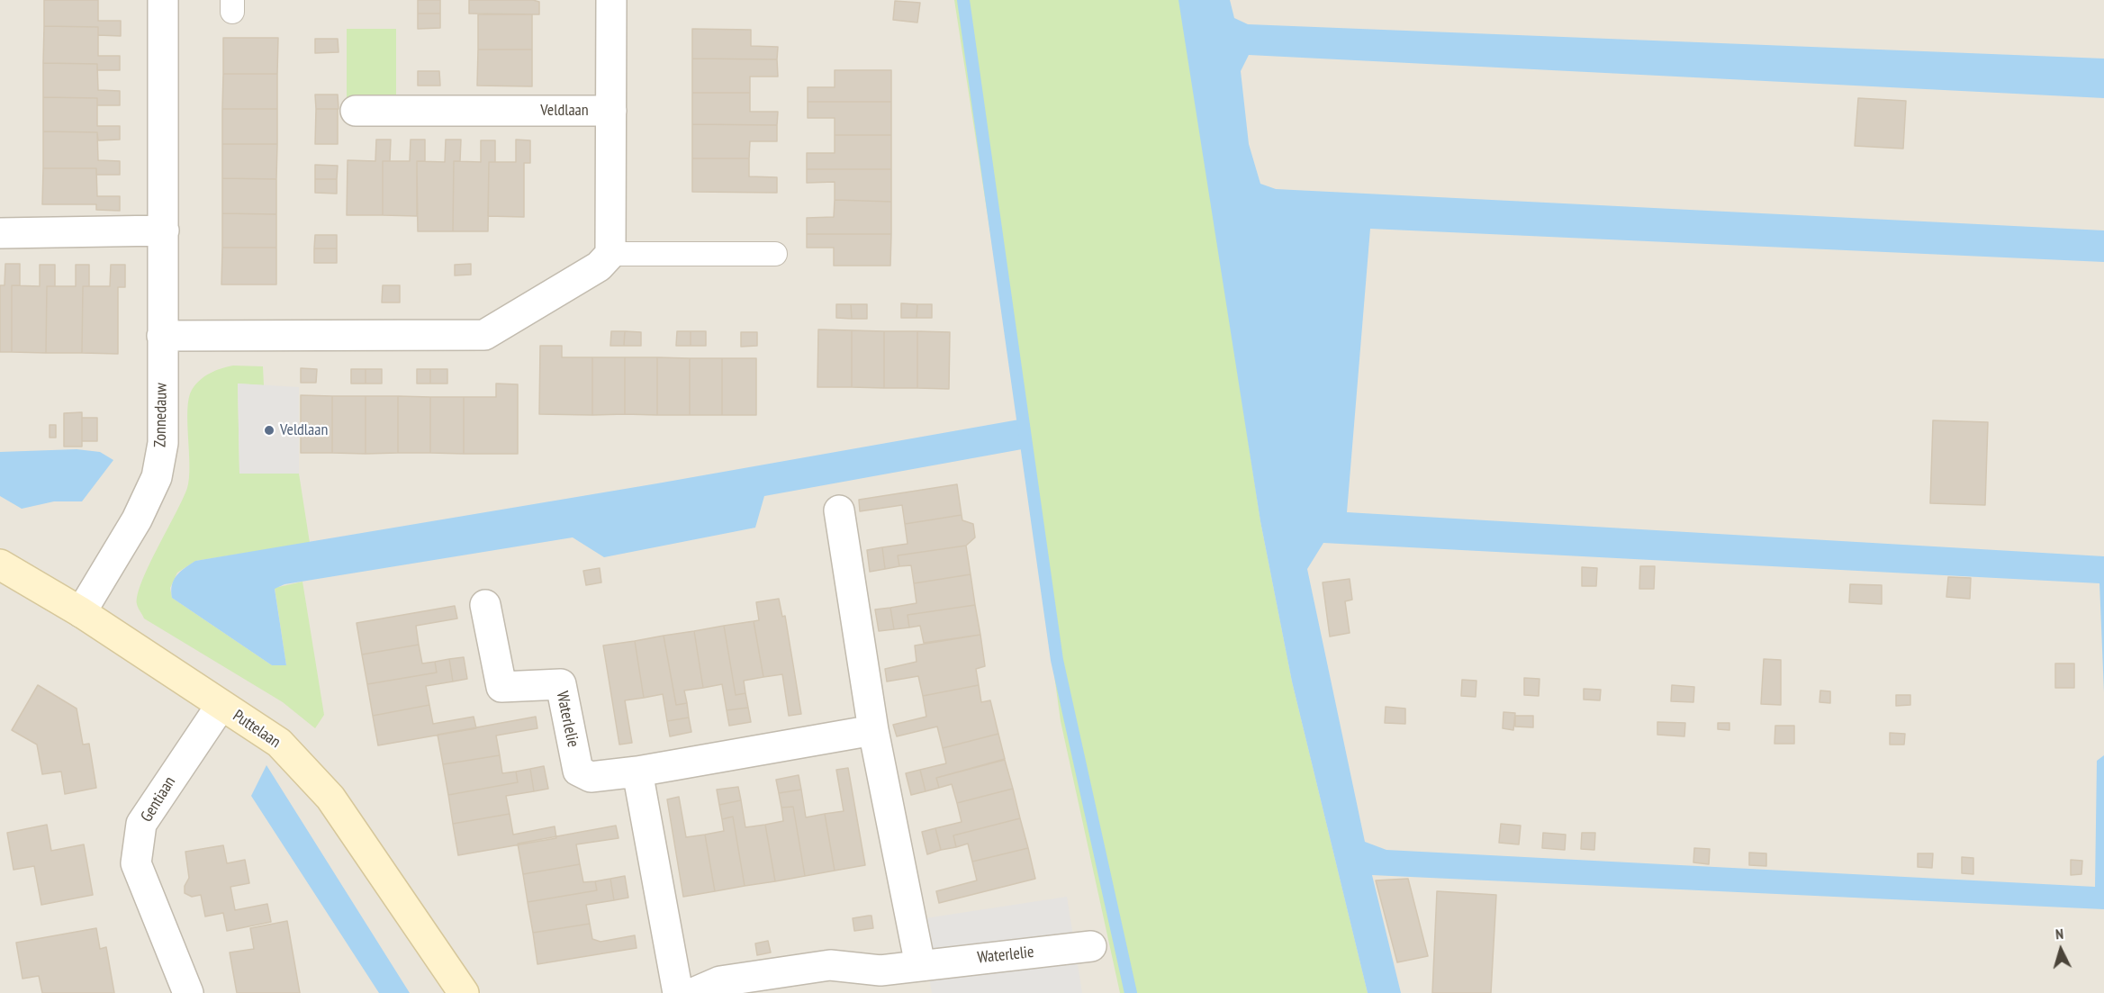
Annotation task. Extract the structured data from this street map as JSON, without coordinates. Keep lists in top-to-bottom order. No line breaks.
{"streets":{"street":["Veldlaan","Zonnedauw","Waterlelie","Puttelaan","Gentiaan"]},"crossings":[["Zonnedauw","Puttelaan"],["Puttelaan","Gentiaan"]],"places":["Veldlaan"],"north":"top"}
